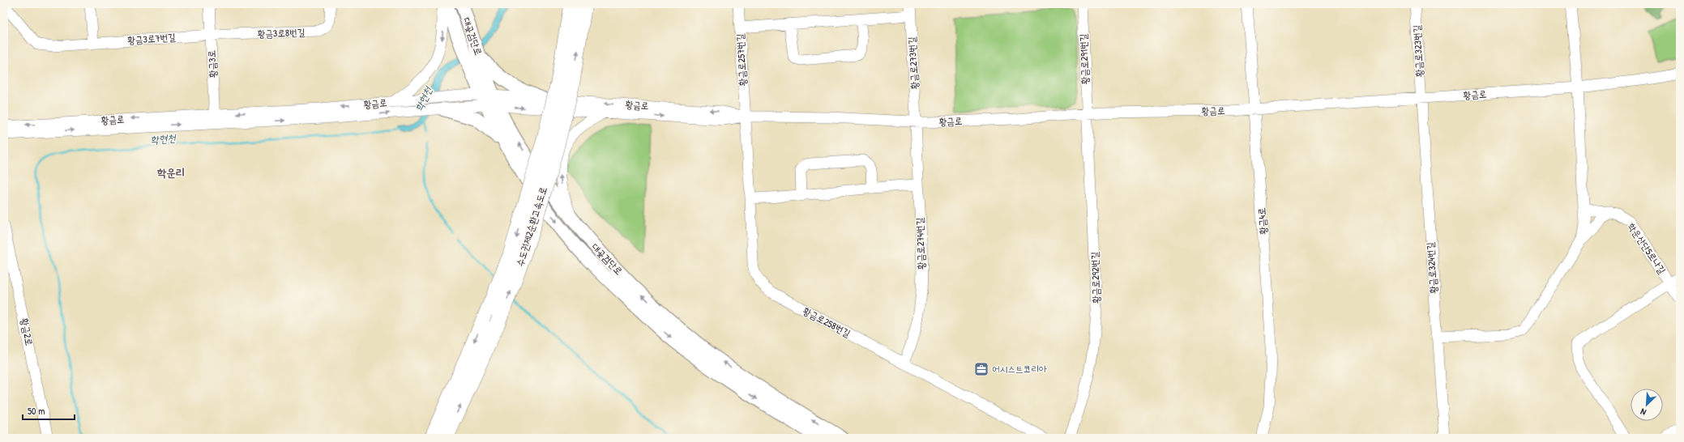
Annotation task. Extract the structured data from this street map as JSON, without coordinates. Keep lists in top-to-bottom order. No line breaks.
{"streets":{"highway":["수도권제2순환고속도로"],"main road":["대곶검단로"],"street":["황금3로8번길","황금3로7번길","황금로323번길","황금로291번길","황금로257번길","황금로273번길","황금3로","황금로","황금4로","황금로274번길","학운산단5로나길","황금로324번길","황금로292번길","황금로258번길","황금2로"]},"crossings":[["황금3로8번길","황금3로7번길"],["황금3로8번길","황금3로"],["대곶검단로","황금로"],["황금3로7번길","황금3로"],["황금로323번길","황금로"],["황금로323번길","황금로324번길"],["황금로291번길","황금로"],["황금로291번길","황금로292번길"],["황금로257번길","황금로"],["황금로257번길","황금로258번길"],["황금로273번길","황금로"],["황금로273번길","황금로274번길"],["황금3로","황금로"],["황금로","황금4로"],["황금로","황금로274번길"],["황금로","황금로324번길"],["황금로","황금로292번길"],["황금로","황금로258번길"],["황금로274번길","황금로258번길"]],"districts":["학운리"],"water":["학현천"],"places":{"office":["어시스트코리아"]},"scale_bar":"50 m","north":"bottom left"}
